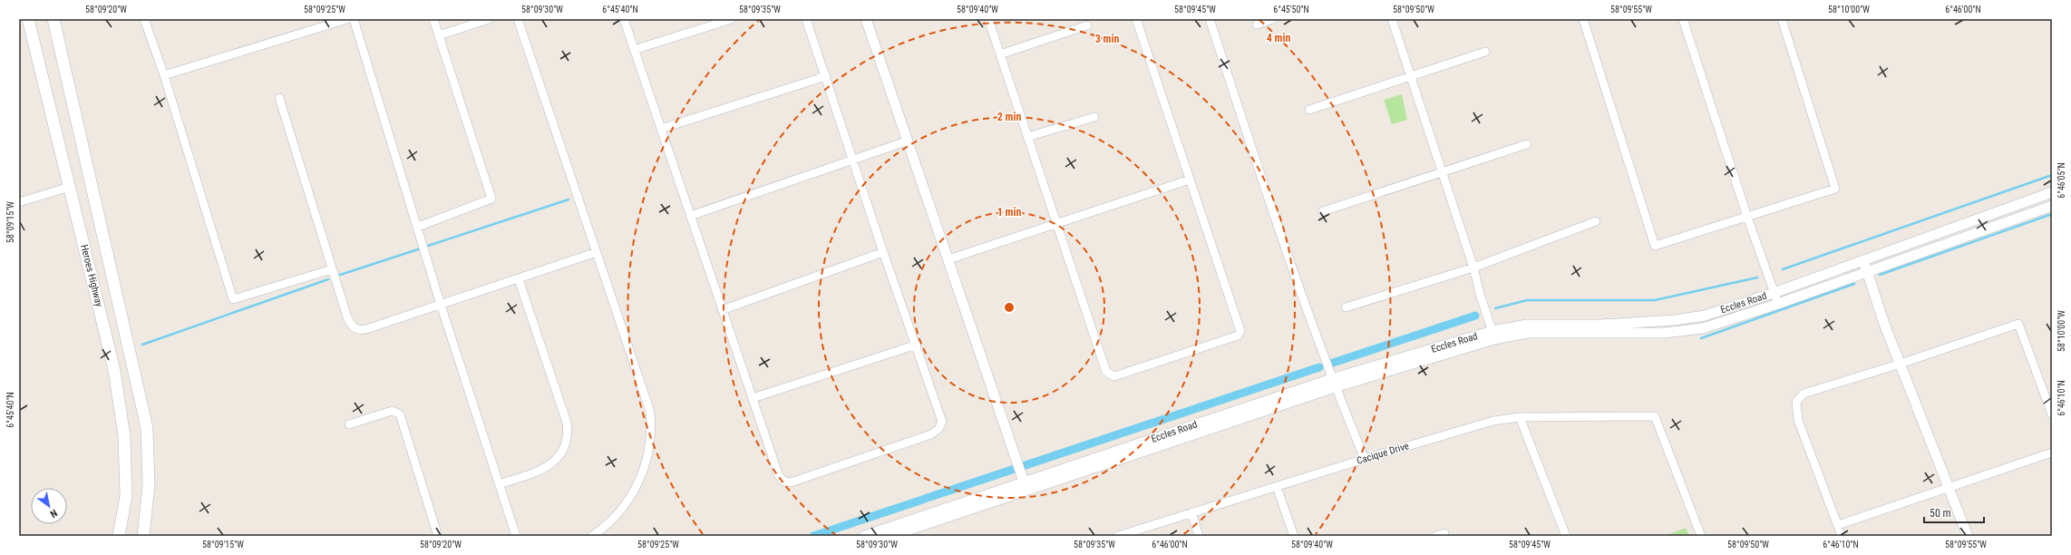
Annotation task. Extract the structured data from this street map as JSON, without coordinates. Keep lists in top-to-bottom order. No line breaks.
{"streets":{"main road":["Heroes Highway"],"street":["Eccles Road","Cacique Drive"]},"scale_bar":"50 m","north":"bottom right","coordinates":["58°09'20\"W","58°09'25\"W","58°09'30\"W","6°45'40\"N","58°09'35\"W","58°09'40\"W","58°09'45\"W","6°45'50\"N","58°09'50\"W","58°09'55\"W","58°10'00\"W","6°46'00\"N","6°46'05\"N","58°09'15\"W","6°46'10\"N"],"rings":["4 min","3 min","2 min","1 min"]}
